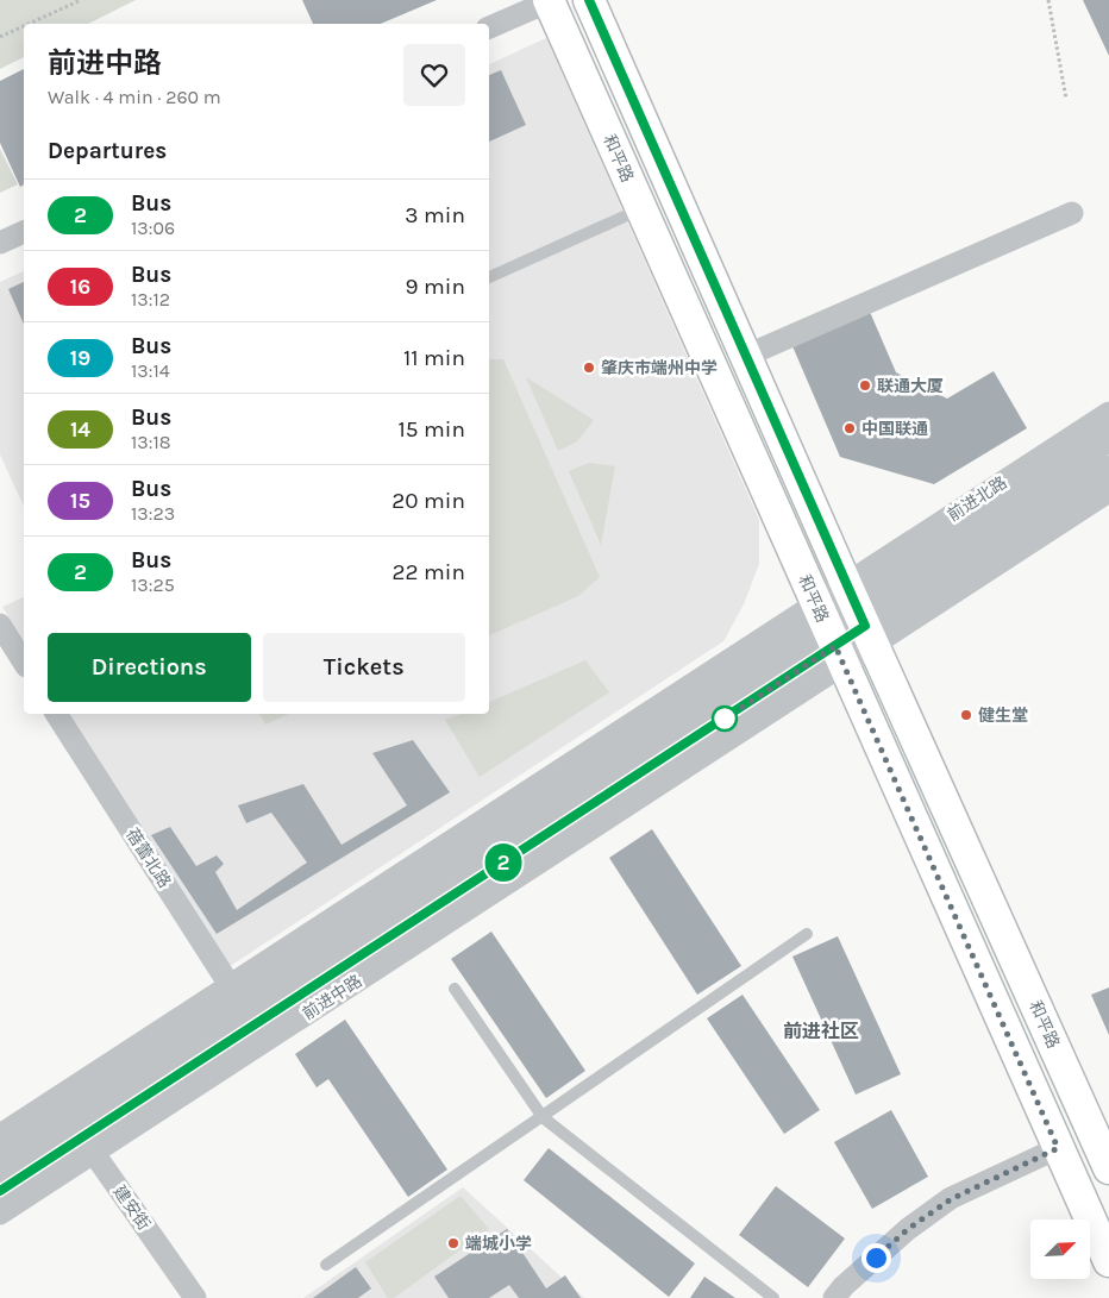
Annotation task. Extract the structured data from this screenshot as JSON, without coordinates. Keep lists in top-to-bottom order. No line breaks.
{"streets":{"main road":["和平路"],"street":["前进北路","蓓蕾北路","前进中路","建安街"]},"crossings":[["和平路","前进北路"],["和平路","前进中路"],["前进北路","前进中路"],["前进中路","建安街"]],"districts":["前进社区"],"places":["肇庆市端州中学","联通大厦","中国联通","健生堂","端城小学"],"lines":["bus line 2"],"north":"top right","page":{"on_map":"2","heading":[["前进中路","Walk · 4 min · 260 m"],"Departures"],"list":[{"mark":"2","name":"Bus","note":"13:06","value":"3 min"},{"mark":"16","name":"Bus","note":"13:12","value":"9 min"},{"mark":"19","name":"Bus","note":"13:14","value":"11 min"},{"mark":"14","name":"Bus","note":"13:18","value":"15 min"},{"mark":"15","name":"Bus","note":"13:23","value":"20 min"},{"mark":"2","name":"Bus","note":"13:25","value":"22 min"}],"buttons":["Directions","Tickets"]}}
